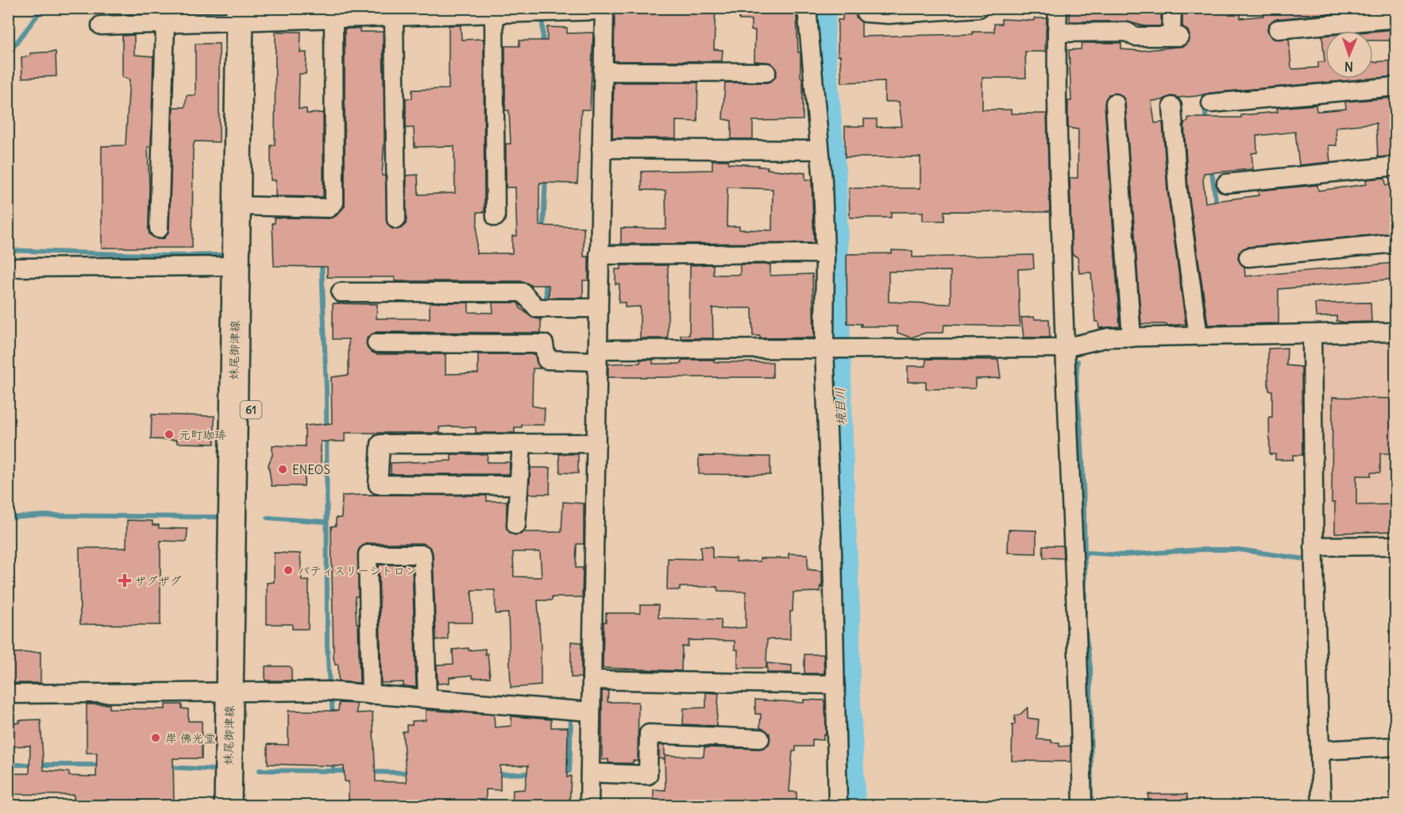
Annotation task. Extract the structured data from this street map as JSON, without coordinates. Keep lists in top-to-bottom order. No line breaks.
{"streets":{"main road":["妹尾御津線","61"]},"water":["境目川"],"places":{"other":["元町珈琲","ENEOS","パティスリーシトロン","岸 佛光堂"],"health":["ザグザグ"]},"north":"bottom"}
